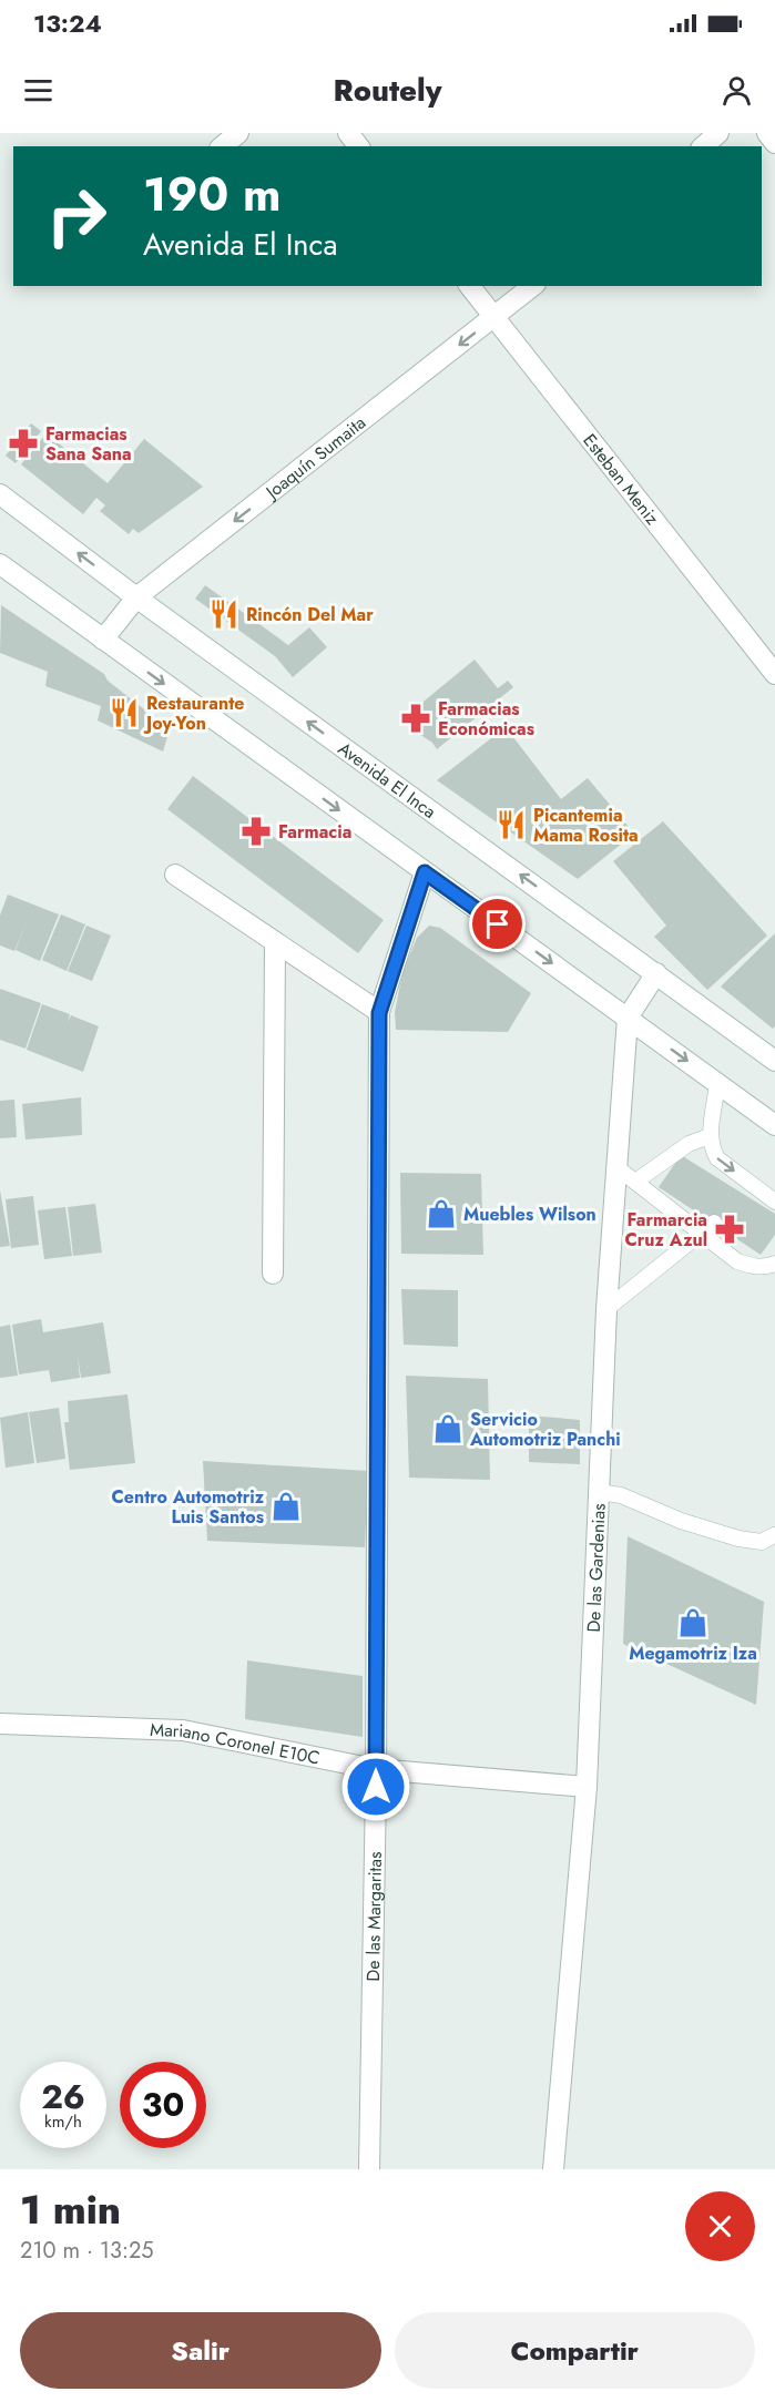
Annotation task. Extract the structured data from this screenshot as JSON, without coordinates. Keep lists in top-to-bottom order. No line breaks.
{"streets":{"street":["Joaquín Sumaita","Esteban Meniz","Avenida El Inca","De las Gardenias","Mariano Coronel E10C","De las Margaritas"]},"crossings":[["Joaquín Sumaita","Esteban Meniz"],["Joaquín Sumaita","Avenida El Inca"],["Avenida El Inca","De las Gardenias"],["De las Gardenias","Mariano Coronel E10C"],["Mariano Coronel E10C","De las Margaritas"]],"one_way":["Joaquín Sumaita"],"places":{"pharmacy":["Farmacias Sana Sana","Farmacias Económicas","Farmacia","Farmarcia Cruz Azul"],"restaurant":["Rincón Del Mar","Restaurante Joy-Yon","Picantemia Mama Rosita"],"shop":["Muebles Wilson","Servicio Automotriz Panchi","Centro Automotriz Luis Santos","Megamotriz Iza"]},"page":{"status":"13:24","header":"Routely","turn":["190 m","Avenida El Inca"],"speed":"26 km/h","limit":"30","heading":["1 min","210 m · 13:25"],"buttons":["Salir","Compartir"]}}
